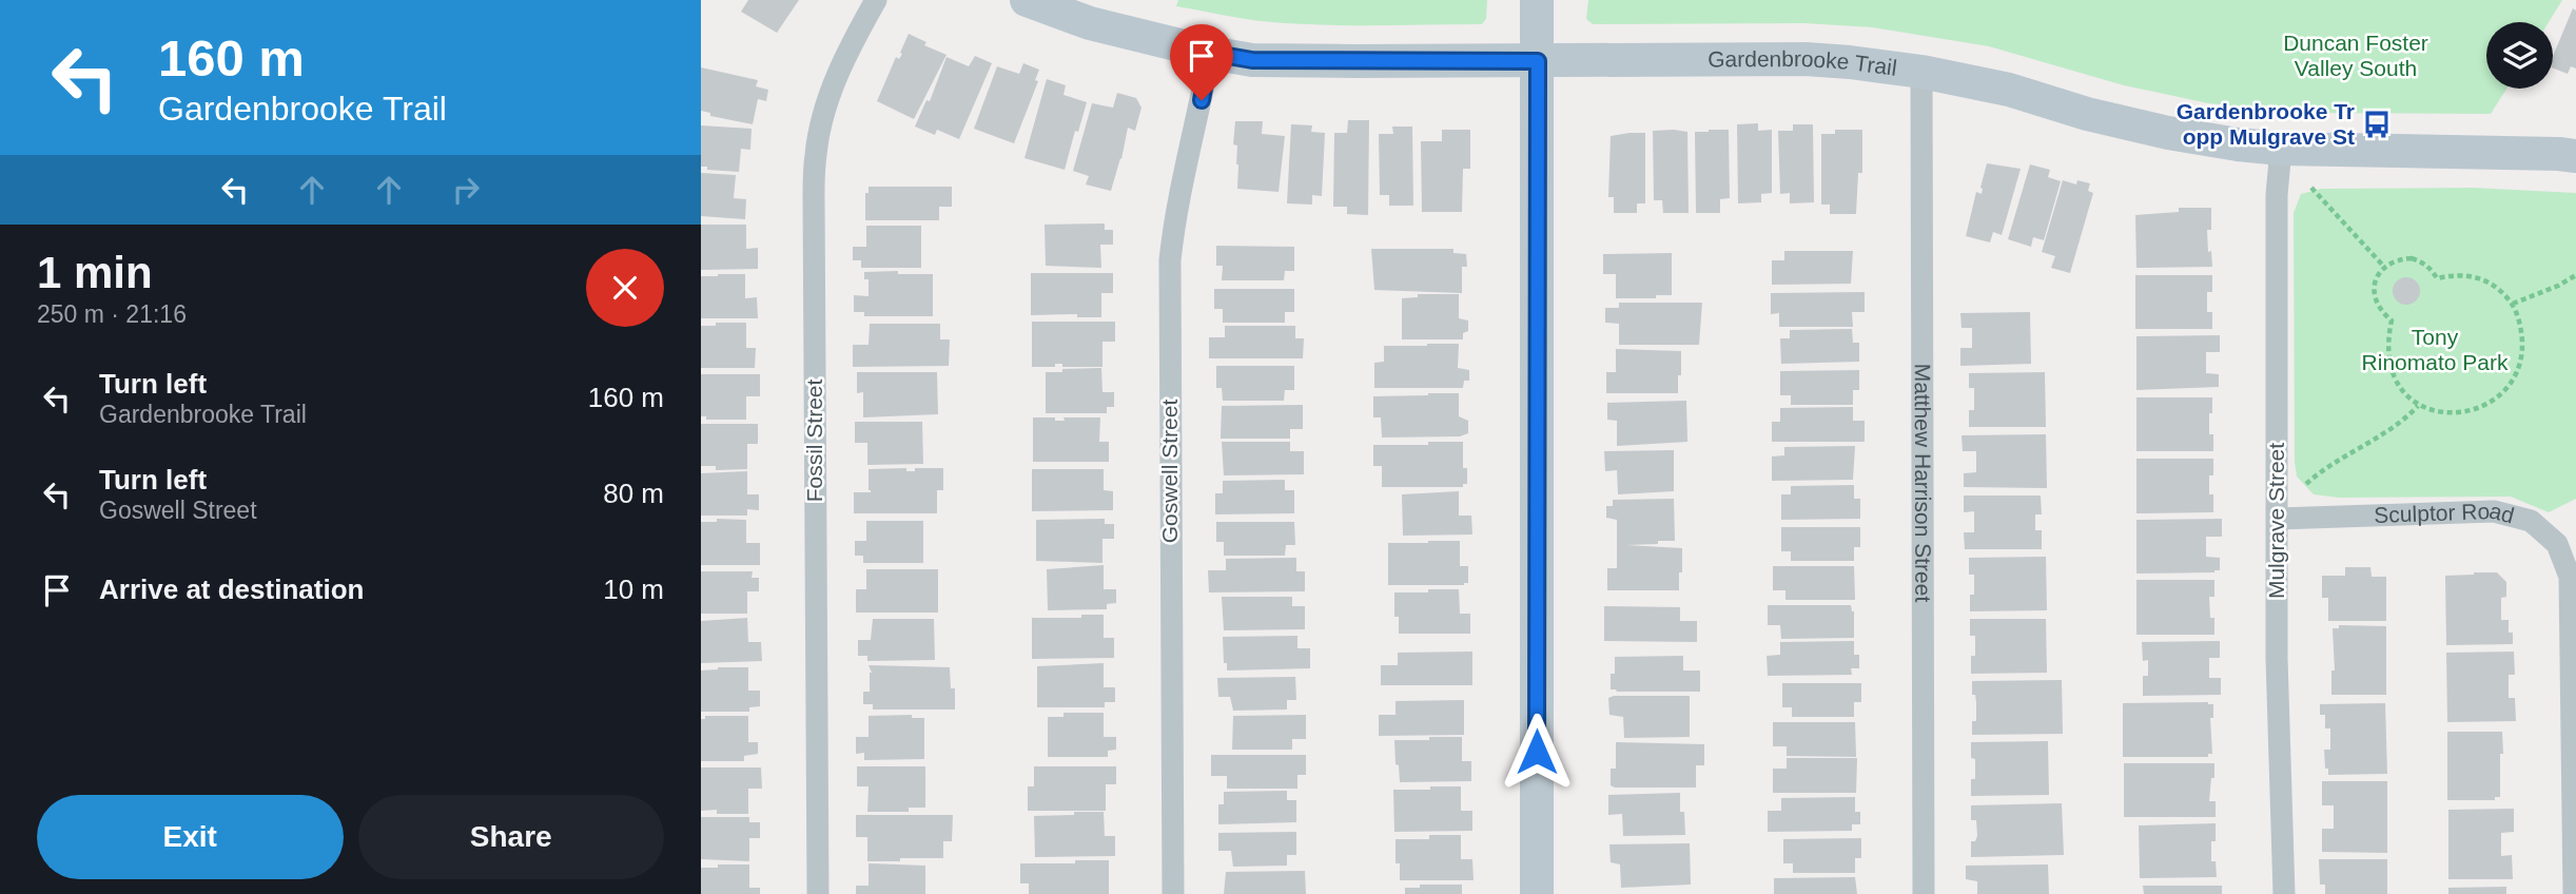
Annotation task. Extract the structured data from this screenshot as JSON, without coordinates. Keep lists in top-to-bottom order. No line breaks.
{"streets":{"street":["Gardenbrooke Trail","Fossil Street","Goswell Street","Matthew Harrison Street","Sculptor Road","Mulgrave Street"]},"crossings":[["Gardenbrooke Trail","Goswell Street"],["Gardenbrooke Trail","Matthew Harrison Street"],["Gardenbrooke Trail","Mulgrave Street"],["Sculptor Road","Mulgrave Street"]],"parks":["Duncan Foster Valley South","Tony Rinomato Park"],"places":{"bus stop":["Gardenbrooke Tr opp Mulgrave St"]},"page":{"turn":["160 m","Gardenbrooke Trail"],"heading":["1 min","250 m · 21:16"],"list":[{"name":"Turn left","note":"Gardenbrooke Trail","value":"160 m"},{"name":"Turn left","note":"Goswell Street","value":"80 m"},{"name":"Arrive at destination","value":"10 m"}],"buttons":["Exit","Share"]}}
